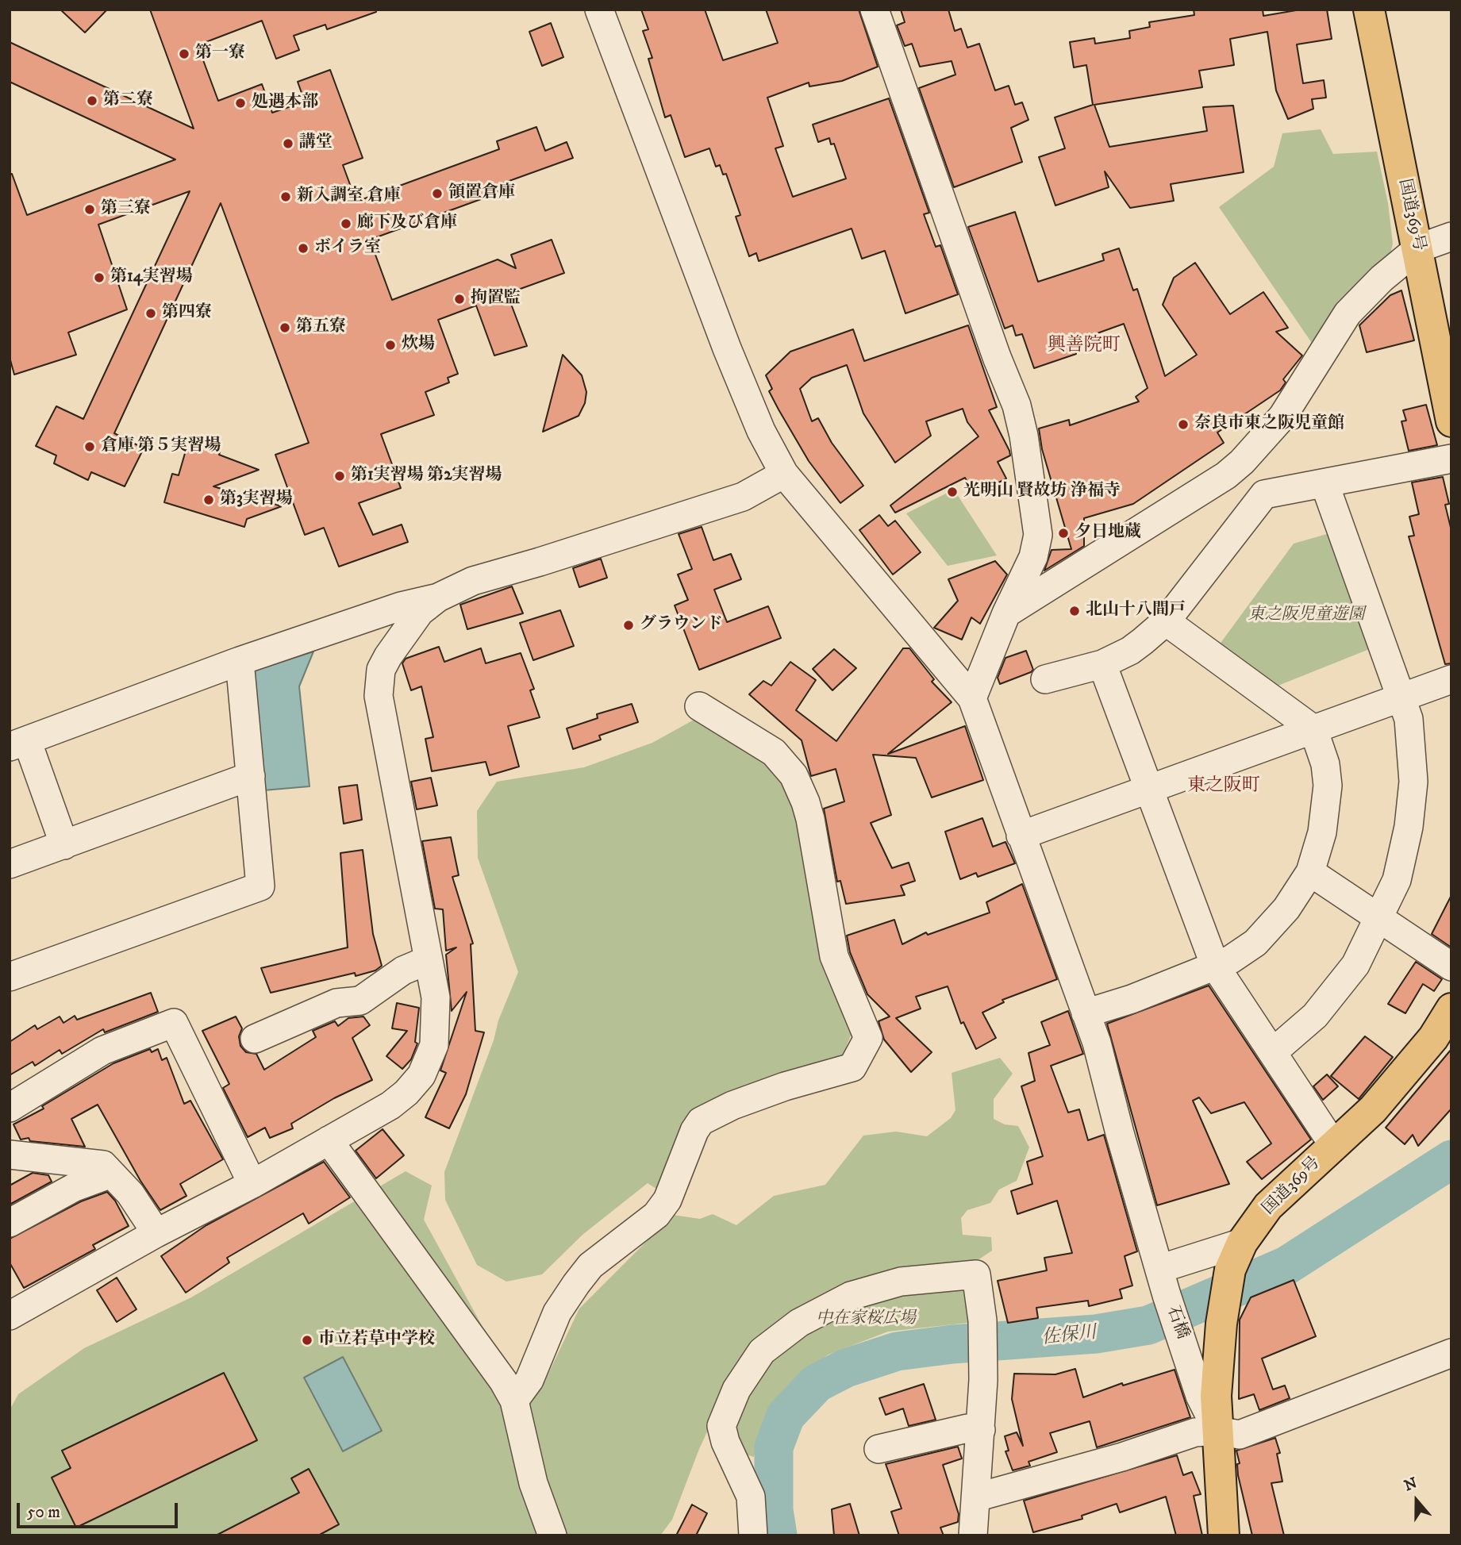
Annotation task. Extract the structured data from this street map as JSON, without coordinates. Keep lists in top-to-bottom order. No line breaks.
{"streets":{"highway":["国道369号"],"street":["石橋"]},"crossings":[["国道369号","石橋"]],"districts":["興善院町","東之阪町"],"water":["佐保川"],"parks":["東之阪児童遊園","中在家桜広場"],"places":["第一寮","第二寮","処遇本部","講堂","領置倉庫","新入調室 倉庫","第三寮","廊下及び倉庫","ボイラ室","第14実習場","拘置監","第四寮","第五寮","炊場","奈良市東之阪児童館","倉庫 第５実習場","第1実習場 第2実習場","光明山 賢故坊 浄福寺","第3実習場","夕日地蔵","北山十八間戸","グラウンド","市立若草中学校"],"scale_bar":"50 m","north":"top"}
